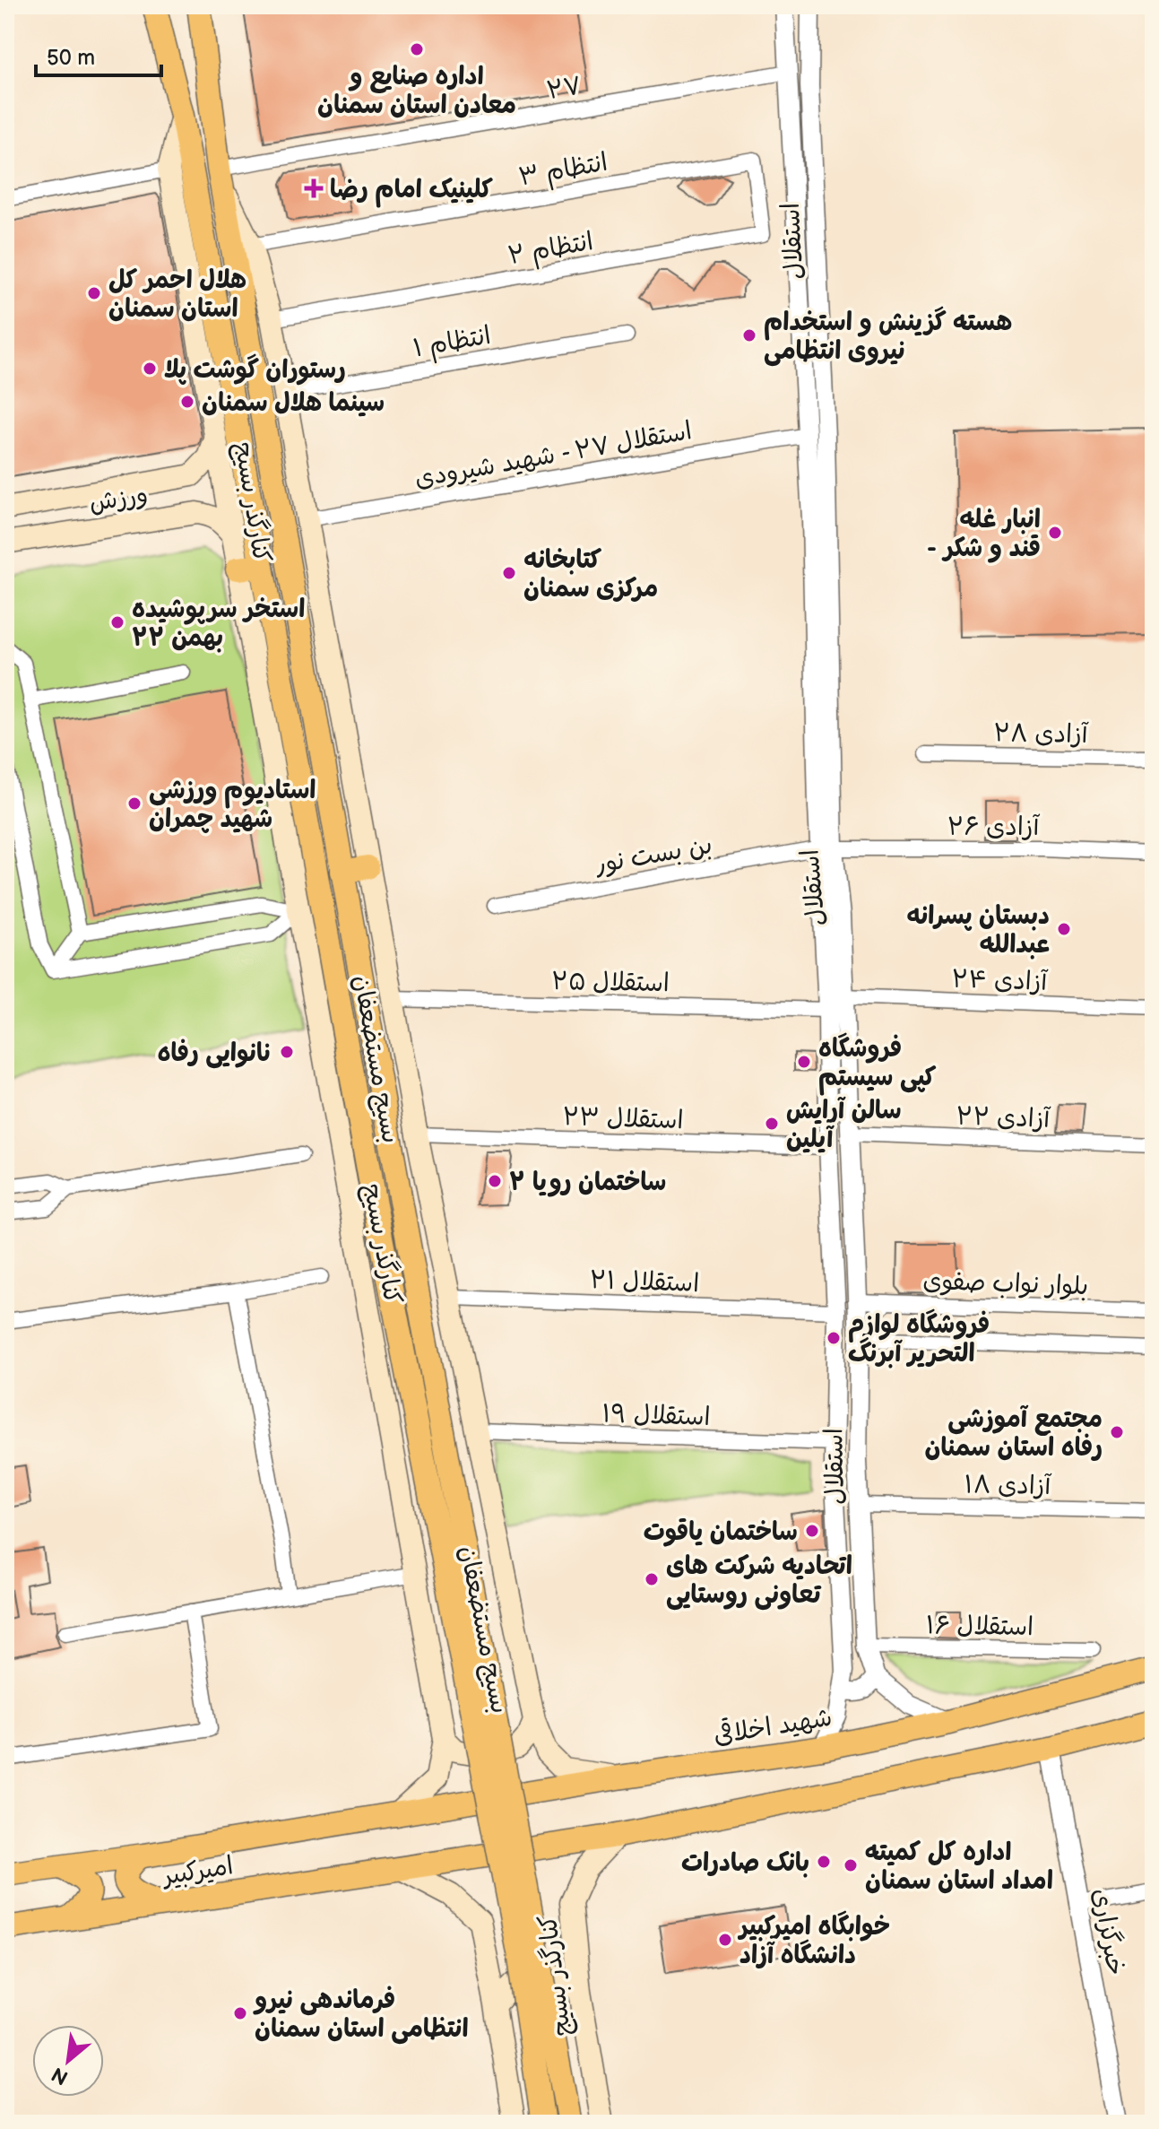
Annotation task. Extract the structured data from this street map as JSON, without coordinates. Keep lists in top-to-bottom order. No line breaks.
{"streets":{"main road":["ورزش","کنارگذر بسیج","بسیج مستضعفان","شهید اخلاقی","امیرکبیر"],"street":["۲۷","انتظام ۳","استقلال","انتظام ۲","انتظام ۱","استقلال ۲۷ - شهید شیرودی","آزادی ۲۸","آزادی ۲۶","بن بست نور","آزادی ۲۴","استقلال ۲۵","آزادی ۲۲","استقلال ۲۳","استقلال ۲۱","بلوار نواب صفوی","استقلال ۱۹","آزادی ۱۸","استقلال ۱۶","خبرگزاری"]},"crossings":[["۲۷","استقلال"],["۲۷","کنارگذر بسیج"],["۲۷","بسیج مستضعفان"],["انتظام ۳","انتظام ۲"],["انتظام ۳","کنارگذر بسیج"],["استقلال","استقلال ۲۷ - شهید شیرودی"],["استقلال","آزادی ۲۶"],["استقلال","بن بست نور"],["استقلال","آزادی ۲۴"],["استقلال","استقلال ۲۵"],["استقلال","آزادی ۲۲"],["استقلال","استقلال ۲۳"],["استقلال","استقلال ۲۱"],["استقلال","بلوار نواب صفوی"],["استقلال","استقلال ۱۹"],["استقلال","آزادی ۱۸"],["استقلال","استقلال ۱۶"],["استقلال","شهید اخلاقی"],["انتظام ۲","کنارگذر بسیج"],["انتظام ۱","کنارگذر بسیج"],["استقلال ۲۷ - شهید شیرودی","کنارگذر بسیج"],["ورزش","کنارگذر بسیج"],["کنارگذر بسیج","استقلال ۲۵"],["کنارگذر بسیج","بسیج مستضعفان"],["کنارگذر بسیج","استقلال ۲۳"],["کنارگذر بسیج","استقلال ۲۱"],["کنارگذر بسیج","استقلال ۱۹"],["کنارگذر بسیج","شهید اخلاقی"],["کنارگذر بسیج","امیرکبیر"],["آزادی ۲۶","بن بست نور"],["شهید اخلاقی","امیرکبیر"]],"places":{"other":["اداره صنایع و معادن استان سمنان","هلال احمر کل استان سمنان","هسته گزینش و استخدام نیروی انتظامی","رستوران گوشت پلا","سینما هلال سمنان","انبار غله - قند و شکر","کتابخانه مرکزی سمنان","استخر سرپوشیده ۲۲ بهمن","استادیوم ورزشی شهید چمران","دبستان پسرانه عبدالله","نانوایی رفاه","فروشگاه کپی سیستم","سالن آرایش آیلین","ساختمان رویا ۲","فروشگاه لوازم التحریر آبرنگ","مجتمع آموزشی رفاه استان سمنان","ساختمان یاقوت","اتحادیه شرکت های تعاونی روستایی","بانک صادرات","اداره کل کمیته امداد استان سمنان","خوابگاه امیرکبیر دانشگاه آزاد","فرماندهی نیرو انتظامی استان سمنان"],"health":["کلینیک امام رضا"]},"scale_bar":"50 m","north":"bottom left"}
